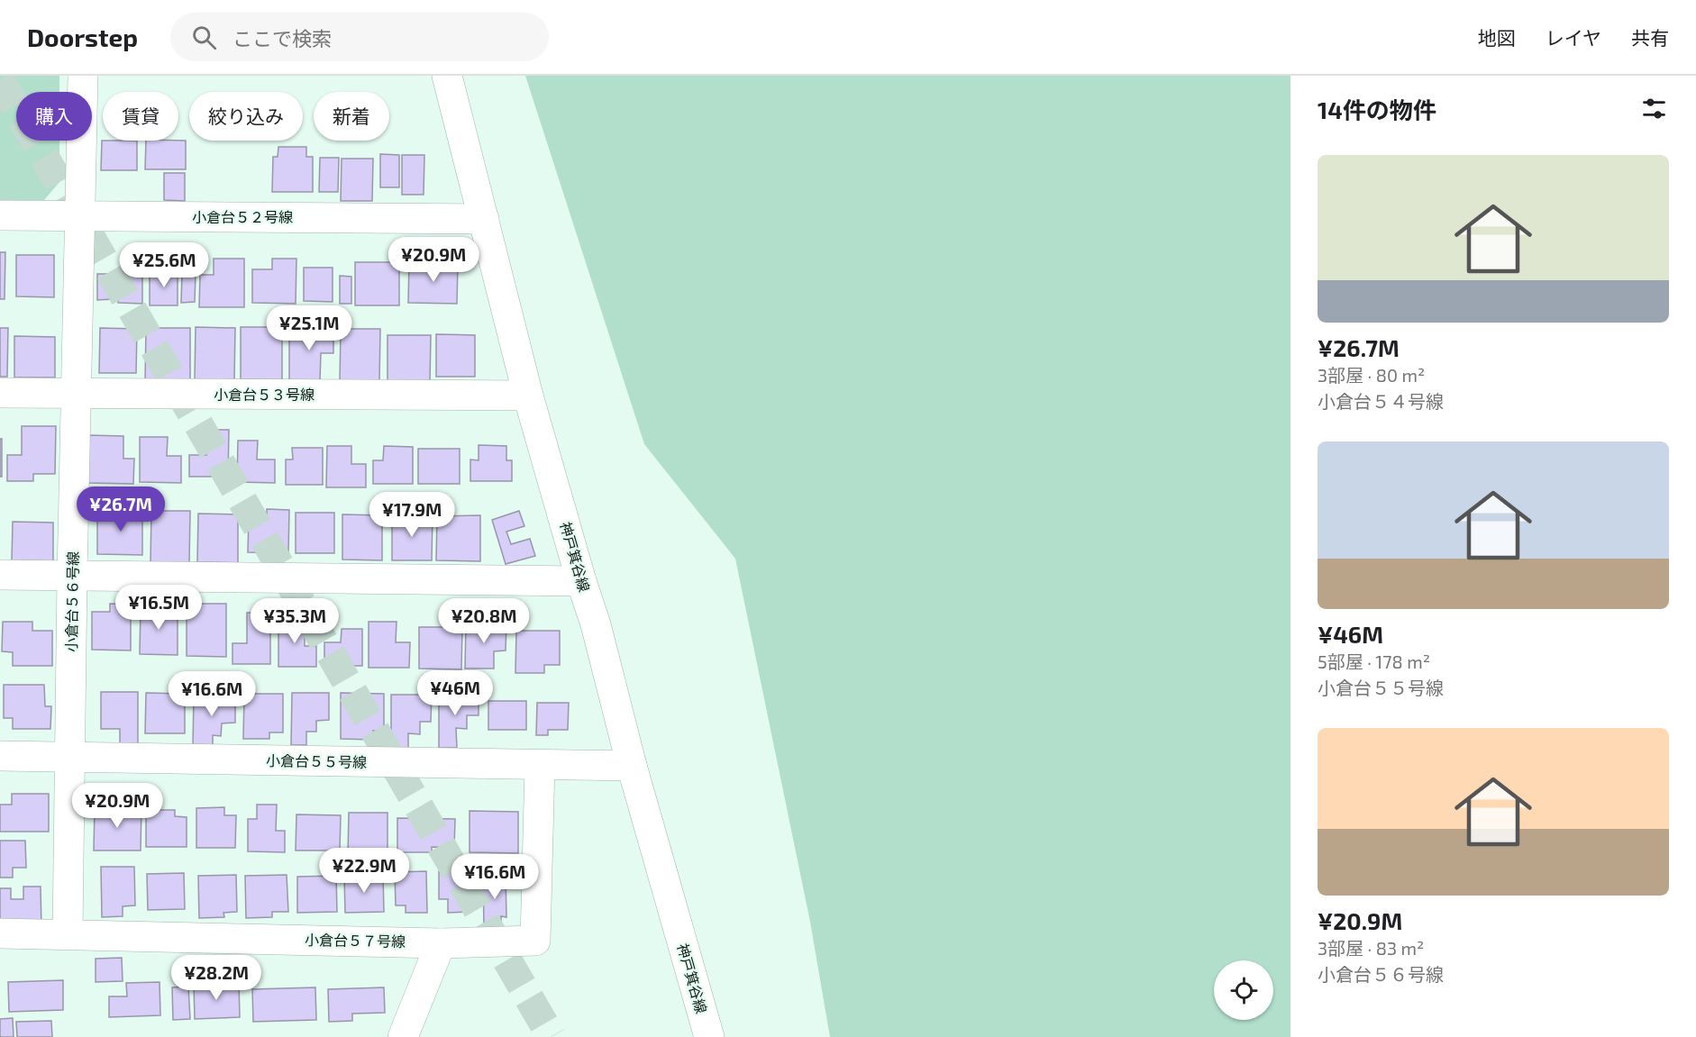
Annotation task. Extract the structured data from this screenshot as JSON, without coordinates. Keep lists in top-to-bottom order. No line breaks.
{"streets":{"street":["小倉台５２号線","小倉台５３号線","神戸箕谷線","小倉台５６号線","小倉台５５号線","小倉台５７号線"]},"crossings":[["小倉台５２号線","神戸箕谷線"],["小倉台５２号線","小倉台５６号線"],["小倉台５３号線","神戸箕谷線"],["小倉台５３号線","小倉台５６号線"],["神戸箕谷線","小倉台５５号線"],["小倉台５６号線","小倉台５５号線"],["小倉台５６号線","小倉台５７号線"],["小倉台５５号線","小倉台５７号線"]],"page":{"header":"Doorstep","search":"ここで検索","nav":["地図","レイヤ","共有"],"heading":"14件の物件","chip":["購入","賃貸","絞り込み","新着"],"list":[{"name":"¥26.7M","note":"3部屋 · 80 m² · 小倉台５４号線"},{"name":"¥46M","note":"5部屋 · 178 m² · 小倉台５５号線"},{"name":"¥20.9M","note":"3部屋 · 83 m² · 小倉台５６号線"}],"price":["¥20.9M","¥25.6M","¥25.1M","¥26.7M","¥17.9M","¥16.5M","¥35.3M","¥20.8M","¥46M","¥16.6M","¥20.9M","¥22.9M","¥16.6M","¥28.2M"]}}
